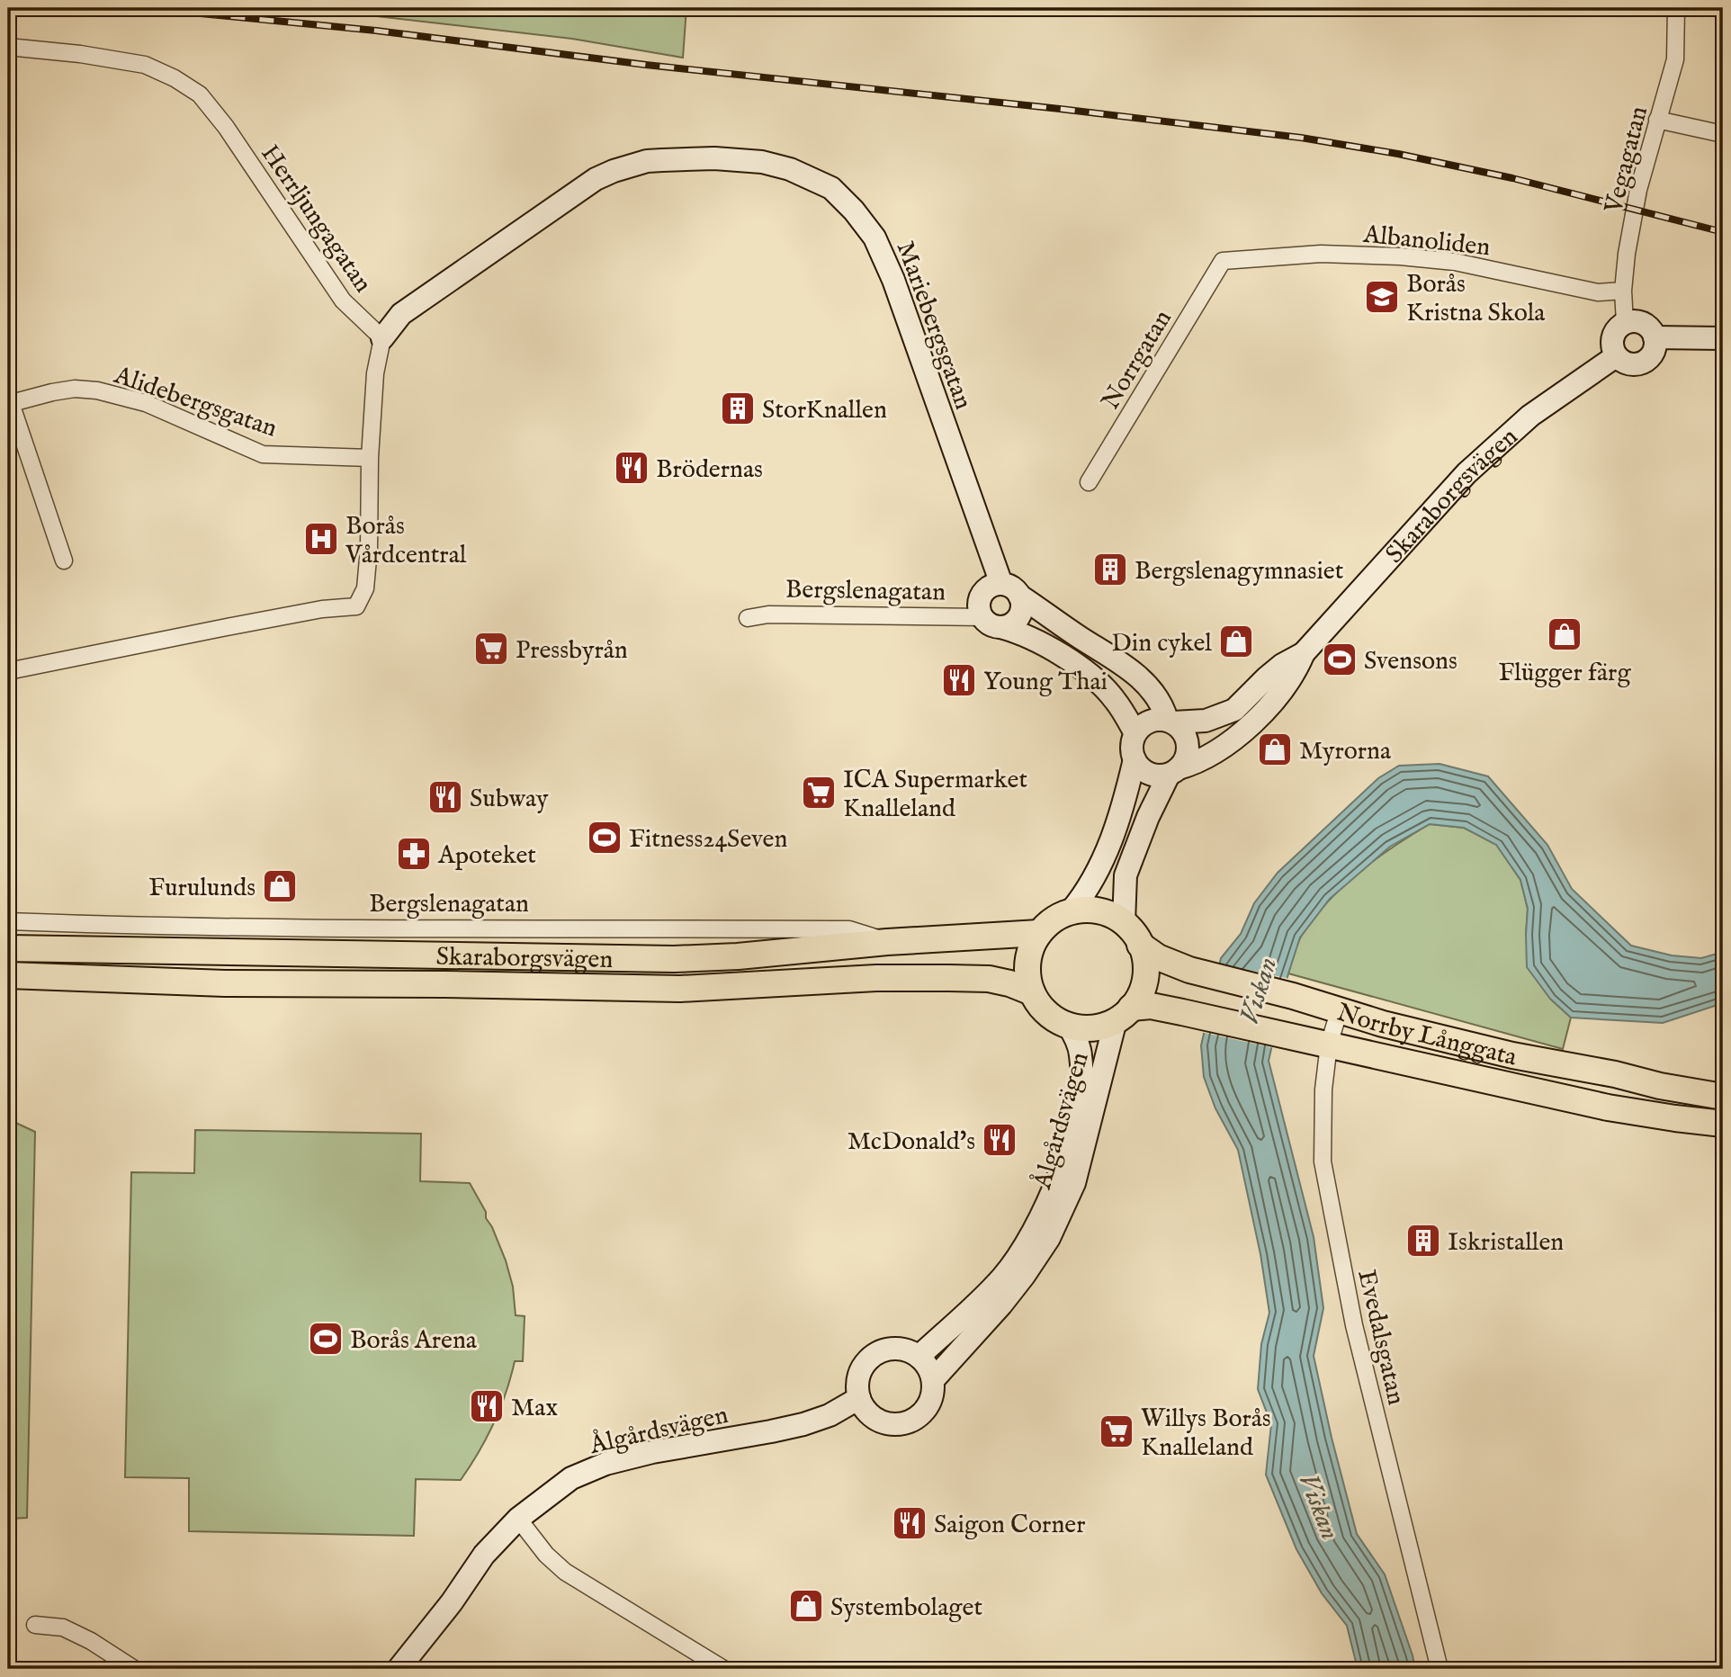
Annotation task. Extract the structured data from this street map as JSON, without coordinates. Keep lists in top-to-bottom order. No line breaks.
{"streets":{"main road":["Skaraborgsvägen","Norrby Långgata"],"street":["Vegagatan","Herrljungagatan","Albanoliden","Mariebergsgatan","Norrgatan","Alidebergsgatan","Bergslenagatan","Ålgårdsvägen","Evedalsgatan"]},"crossings":[["Vegagatan","Albanoliden"],["Vegagatan","Skaraborgsvägen"],["Herrljungagatan","Mariebergsgatan"],["Albanoliden","Norrgatan"],["Mariebergsgatan","Bergslenagatan"],["Skaraborgsvägen","Bergslenagatan"],["Skaraborgsvägen","Norrby Långgata"],["Skaraborgsvägen","Ålgårdsvägen"],["Norrby Långgata","Ålgårdsvägen"],["Norrby Långgata","Evedalsgatan"]],"water":["Viskan"],"places":{"school or university":["Borås Kristna Skola"],"building":["StorKnallen","Bergslenagymnasiet","Iskristallen"],"restaurant":["Brödernas","Young Thai","Subway","McDonald's","Max","Saigon Corner"],"hospital":["Borås Vårdcentral"],"shop":["Flügger färg","Din cykel","Myrorna","Furulunds","Systembolaget"],"supermarket":["Pressbyrån","ICA Supermarket Knalleland","Willys Borås Knalleland"],"sports":["Svensons","Fitness24Seven","Borås Arena"],"pharmacy":["Apoteket"]}}
